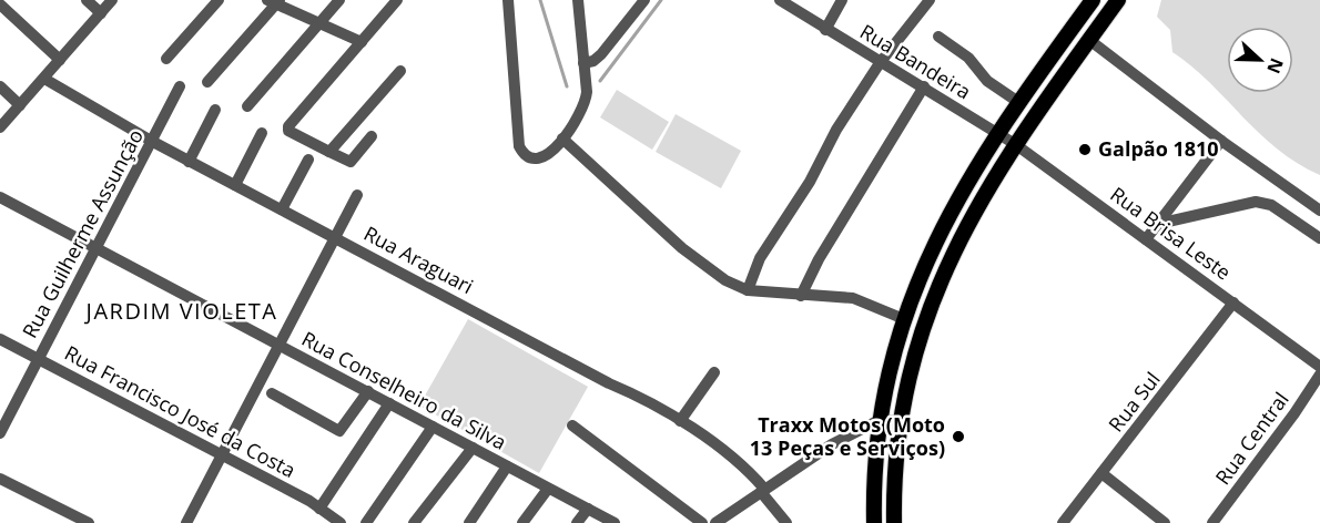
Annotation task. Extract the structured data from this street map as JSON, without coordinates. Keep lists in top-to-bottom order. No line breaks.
{"streets":{"street":["Rua Bandeira","Rua Guilherme Assunção","Rua Brisa Leste","Rua Araguari","Rua Conselheiro da Silva","Rua Sul","Rua Francisco José da Costa","Rua Central"]},"crossings":[["Rua Bandeira","Rua Brisa Leste"],["Rua Guilherme Assunção","Rua Araguari"],["Rua Guilherme Assunção","Rua Conselheiro da Silva"],["Rua Guilherme Assunção","Rua Francisco José da Costa"],["Rua Brisa Leste","Rua Sul"]],"districts":["JARDIM VIOLETA"],"places":["Galpão 1810","Traxx Motos (Moto 13 Peças e Serviços)"],"north":"right"}
